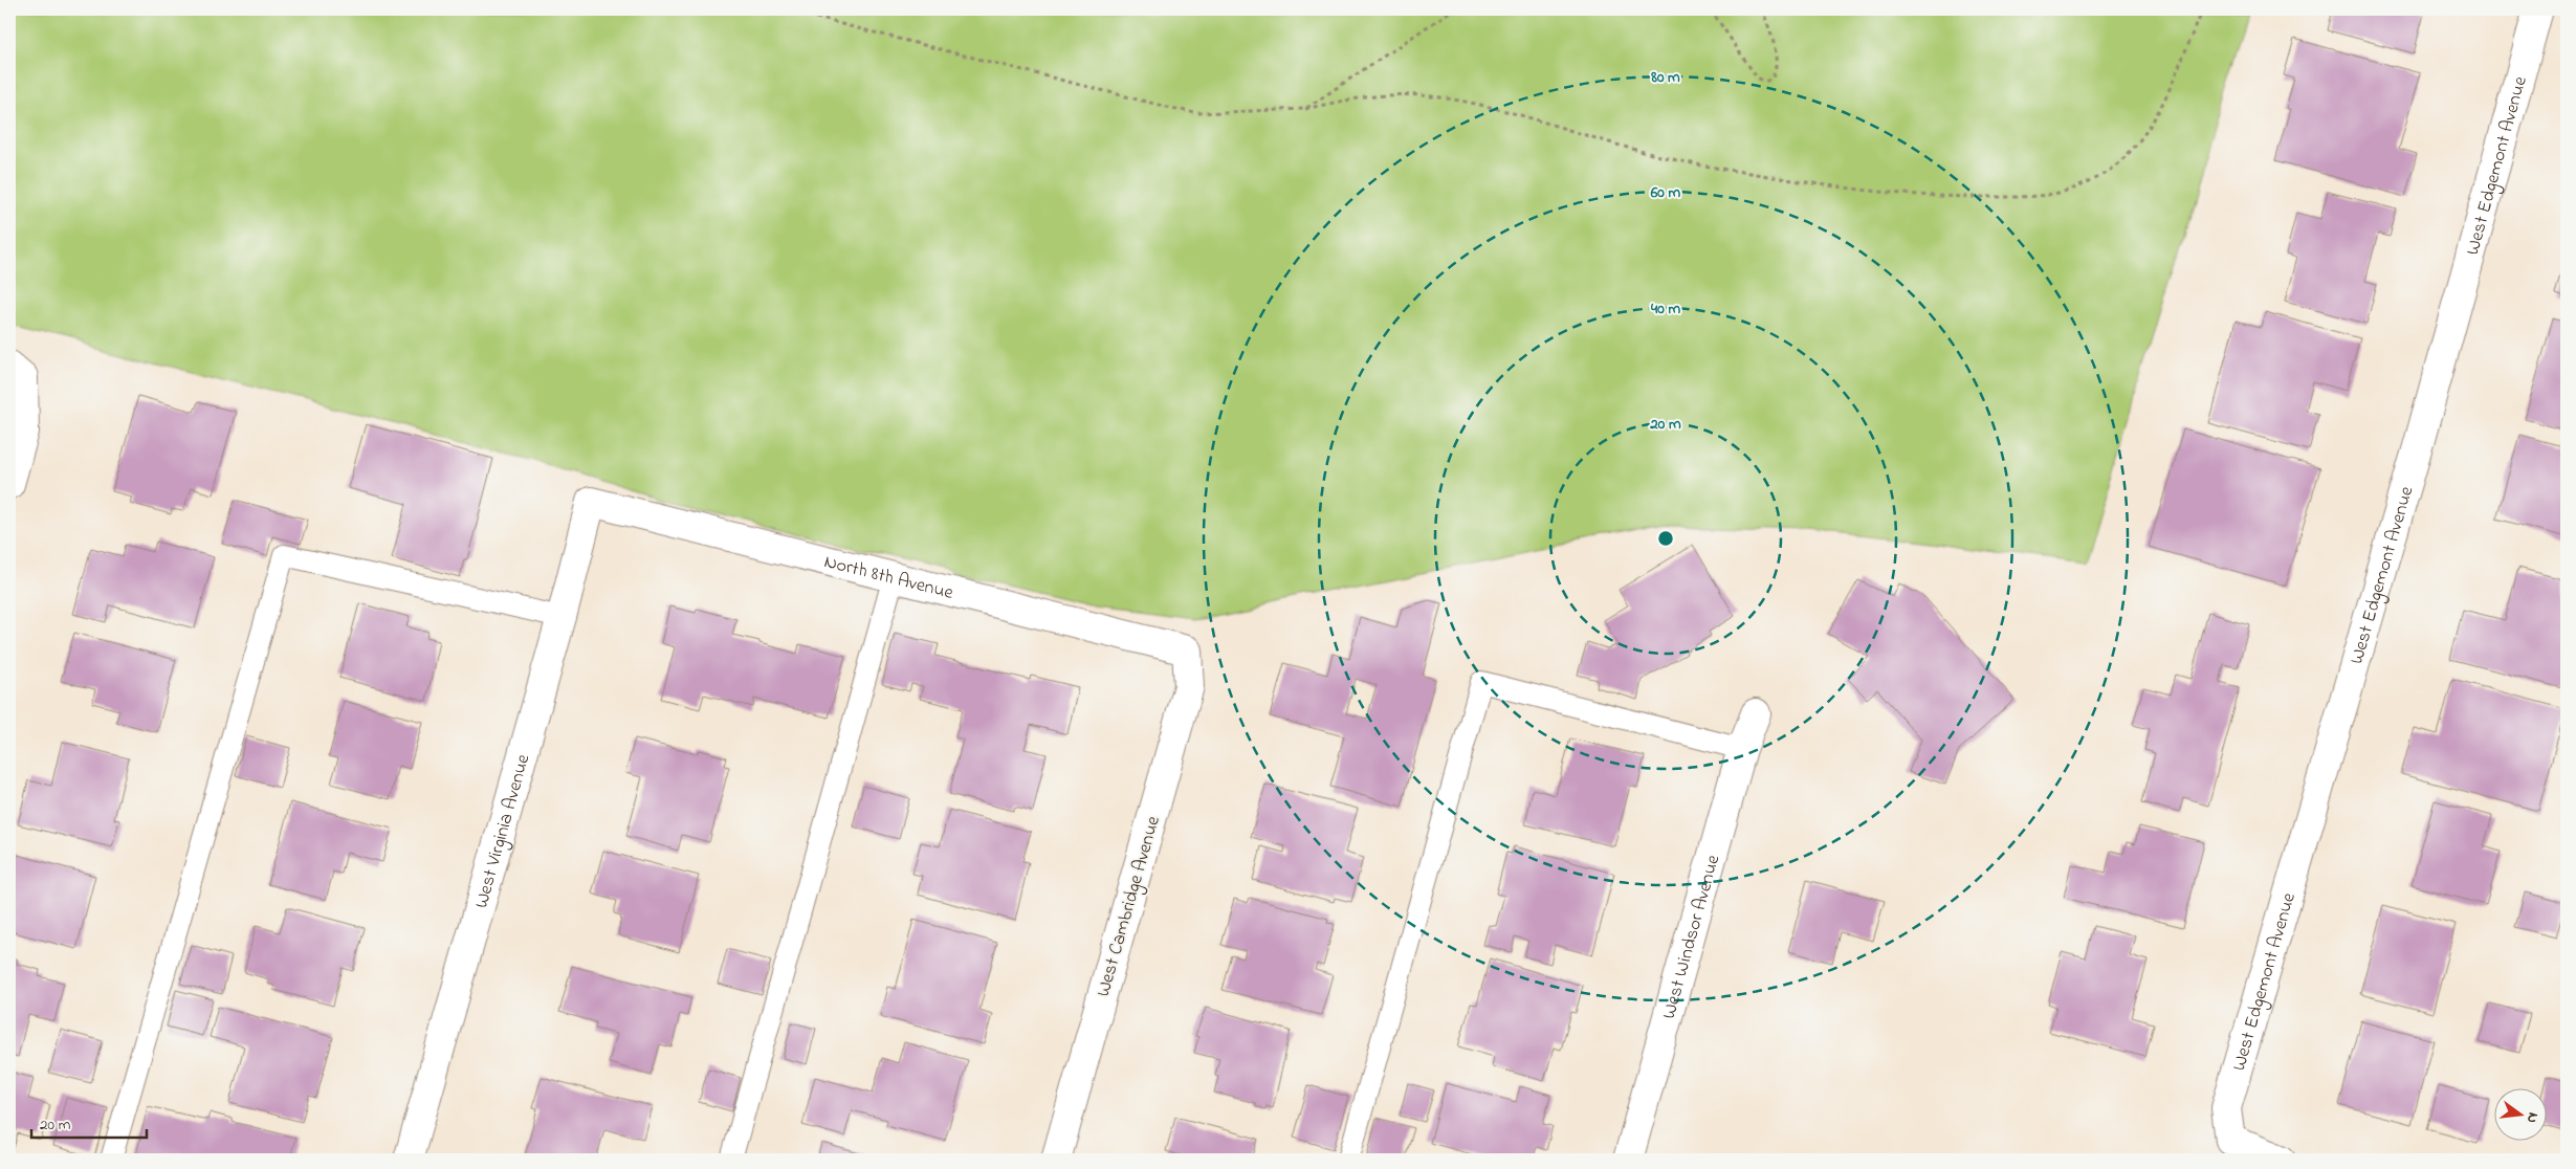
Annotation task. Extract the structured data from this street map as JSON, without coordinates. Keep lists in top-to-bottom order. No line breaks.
{"streets":{"street":["West Edgemont Avenue","North 8th Avenue","West Virginia Avenue","West Cambridge Avenue","West Windsor Avenue"]},"crossings":[["North 8th Avenue","West Virginia Avenue"],["North 8th Avenue","West Cambridge Avenue"]],"scale_bar":"20 m","north":"right","rings":["80 m","60 m","40 m","20 m"]}
